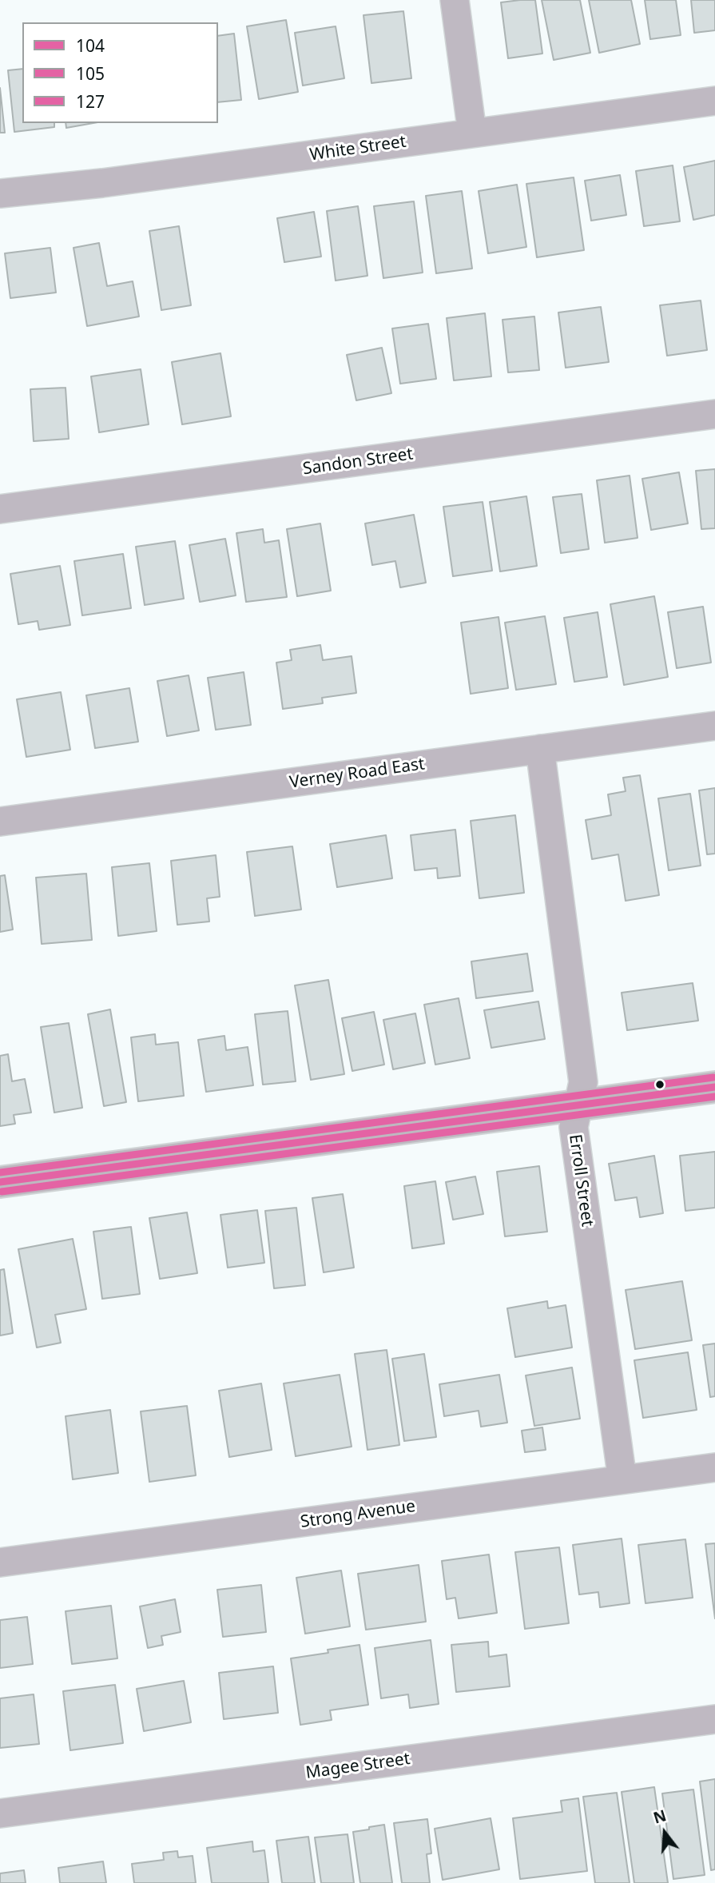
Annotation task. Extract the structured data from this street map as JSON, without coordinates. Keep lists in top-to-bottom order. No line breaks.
{"streets":{"street":["White Street","Sandon Street","Verney Road East","Erroll Street","Strong Avenue","Magee Street"]},"crossings":[["Verney Road East","Erroll Street"],["Erroll Street","Strong Avenue"]],"lines":["transit line 127","transit line 104","transit line 105"],"legend":["104","105","127"],"north":"top"}
